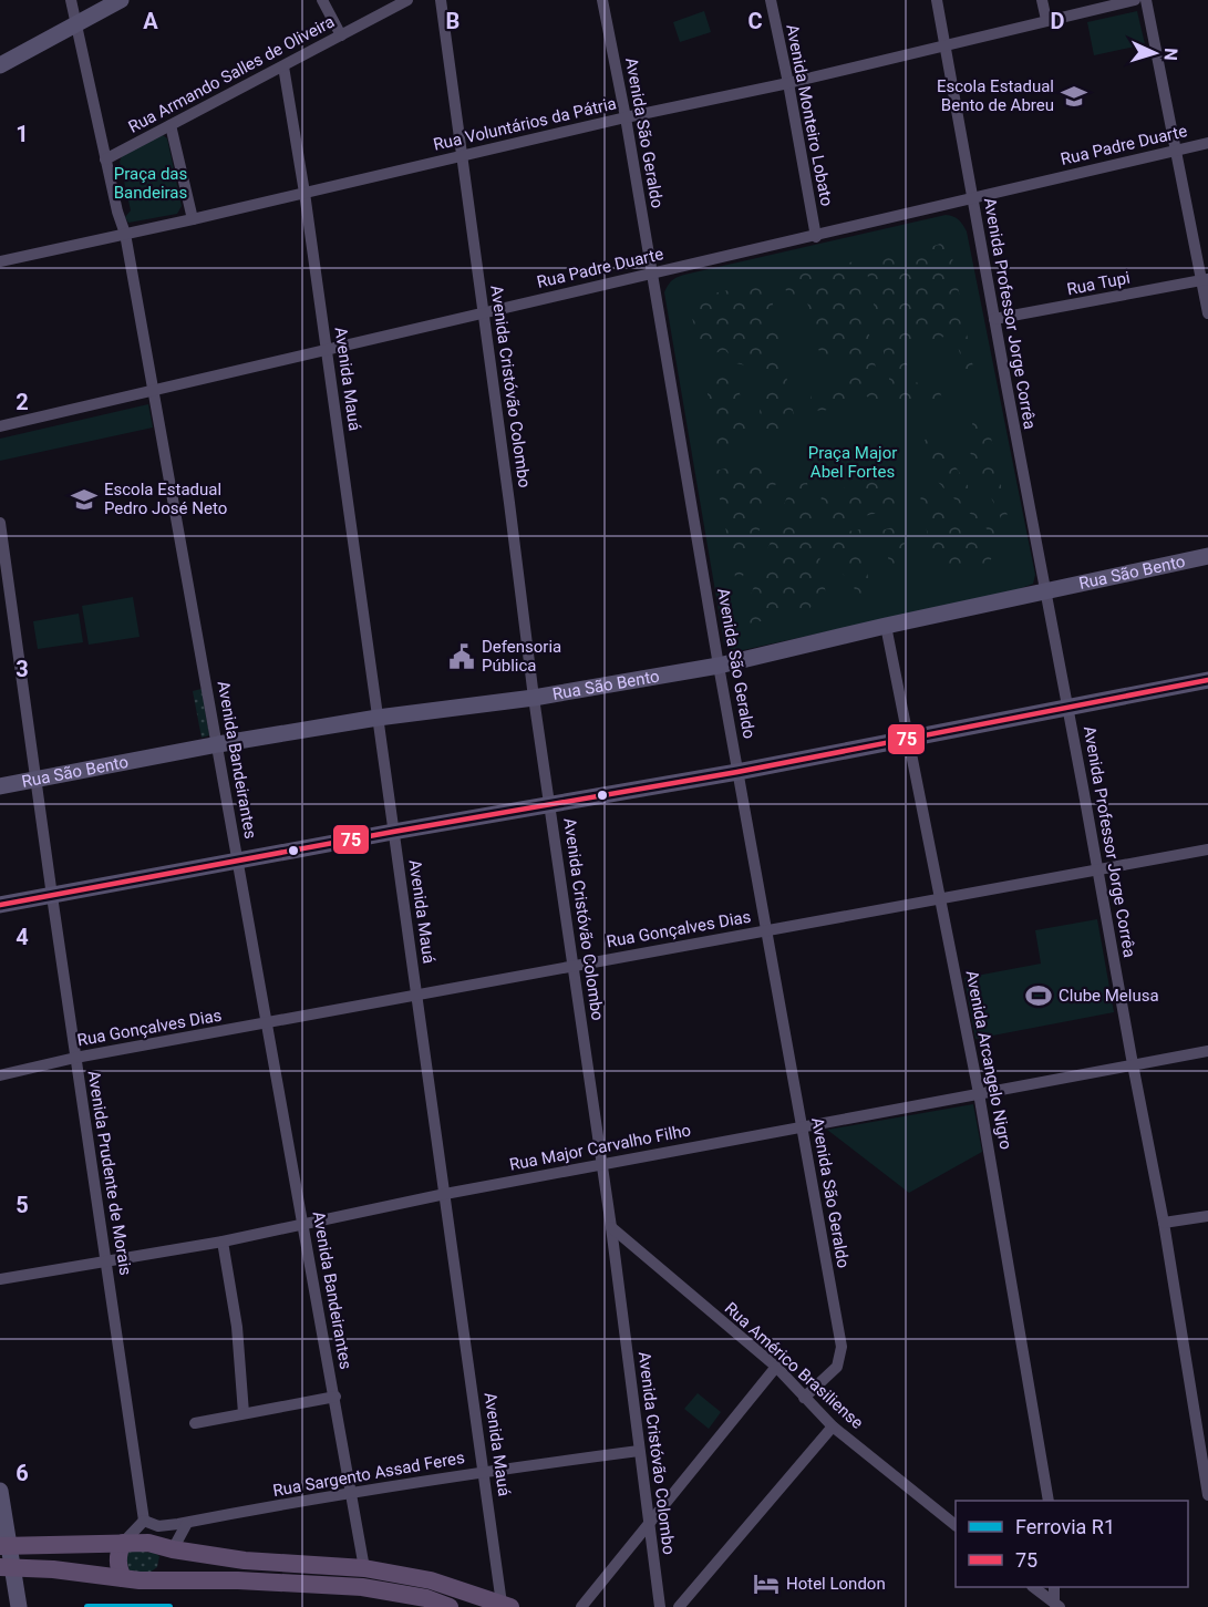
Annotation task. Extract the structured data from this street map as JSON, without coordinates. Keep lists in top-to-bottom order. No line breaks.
{"streets":{"street":["Rua Armando Salles de Oliveira","Avenida Monteiro Lobato","Rua Voluntários da Pátria","Avenida São Geraldo","Rua Padre Duarte","Rua Tupi","Avenida Professor Jorge Corrêa","Avenida Mauá","Avenida Cristóvão Colombo","Rua São Bento","Avenida Bandeirantes","Rua Gonçalves Dias","Avenida Arcangelo Nigro","Rua Major Carvalho Filho","Avenida Prudente de Morais","Rua Américo Brasiliense","Rua Sargento Assad Feres"]},"crossings":[["Rua Armando Salles de Oliveira","Avenida Mauá"],["Rua Armando Salles de Oliveira","Avenida Bandeirantes"],["Avenida Monteiro Lobato","Rua Voluntários da Pátria"],["Avenida Monteiro Lobato","Rua Padre Duarte"],["Rua Voluntários da Pátria","Avenida São Geraldo"],["Rua Voluntários da Pátria","Avenida Professor Jorge Corrêa"],["Rua Voluntários da Pátria","Avenida Mauá"],["Rua Voluntários da Pátria","Avenida Cristóvão Colombo"],["Rua Voluntários da Pátria","Avenida Bandeirantes"],["Avenida São Geraldo","Rua Padre Duarte"],["Avenida São Geraldo","Rua São Bento"],["Avenida São Geraldo","Rua Gonçalves Dias"],["Avenida São Geraldo","Rua Major Carvalho Filho"],["Avenida São Geraldo","Rua Américo Brasiliense"],["Rua Padre Duarte","Avenida Professor Jorge Corrêa"],["Rua Padre Duarte","Avenida Mauá"],["Rua Padre Duarte","Avenida Cristóvão Colombo"],["Rua Padre Duarte","Avenida Bandeirantes"],["Rua Tupi","Avenida Professor Jorge Corrêa"],["Avenida Professor Jorge Corrêa","Rua São Bento"],["Avenida Professor Jorge Corrêa","Rua Gonçalves Dias"],["Avenida Professor Jorge Corrêa","Rua Major Carvalho Filho"],["Avenida Mauá","Rua São Bento"],["Avenida Mauá","Rua Gonçalves Dias"],["Avenida Mauá","Rua Major Carvalho Filho"],["Avenida Mauá","Rua Sargento Assad Feres"],["Avenida Cristóvão Colombo","Rua São Bento"],["Avenida Cristóvão Colombo","Rua Gonçalves Dias"],["Avenida Cristóvão Colombo","Rua Major Carvalho Filho"],["Avenida Cristóvão Colombo","Rua Américo Brasiliense"],["Avenida Cristóvão Colombo","Rua Sargento Assad Feres"],["Rua São Bento","Avenida Bandeirantes"],["Rua São Bento","Avenida Arcangelo Nigro"],["Rua São Bento","Avenida Prudente de Morais"],["Avenida Bandeirantes","Rua Gonçalves Dias"],["Avenida Bandeirantes","Rua Major Carvalho Filho"],["Avenida Bandeirantes","Rua Sargento Assad Feres"],["Rua Gonçalves Dias","Avenida Arcangelo Nigro"],["Rua Gonçalves Dias","Avenida Prudente de Morais"],["Avenida Arcangelo Nigro","Rua Major Carvalho Filho"],["Rua Major Carvalho Filho","Avenida Prudente de Morais"],["Avenida Prudente de Morais","Rua Sargento Assad Feres"]],"parks":["Praça das Bandeiras","Praça Major Abel Fortes"],"places":{"school or university":["Escola Estadual Bento de Abreu","Escola Estadual Pedro José Neto"],"public building":["Defensoria Pública"],"sports":["Clube Melusa"],"hotel":["Hotel London"]},"lines":["transit line 75","rail line R1"],"legend":["Ferrovia R1","75"],"north":"right","grid":{"columns":["A","B","C","D"],"rows":["1","2","3","4","5","6"]}}
